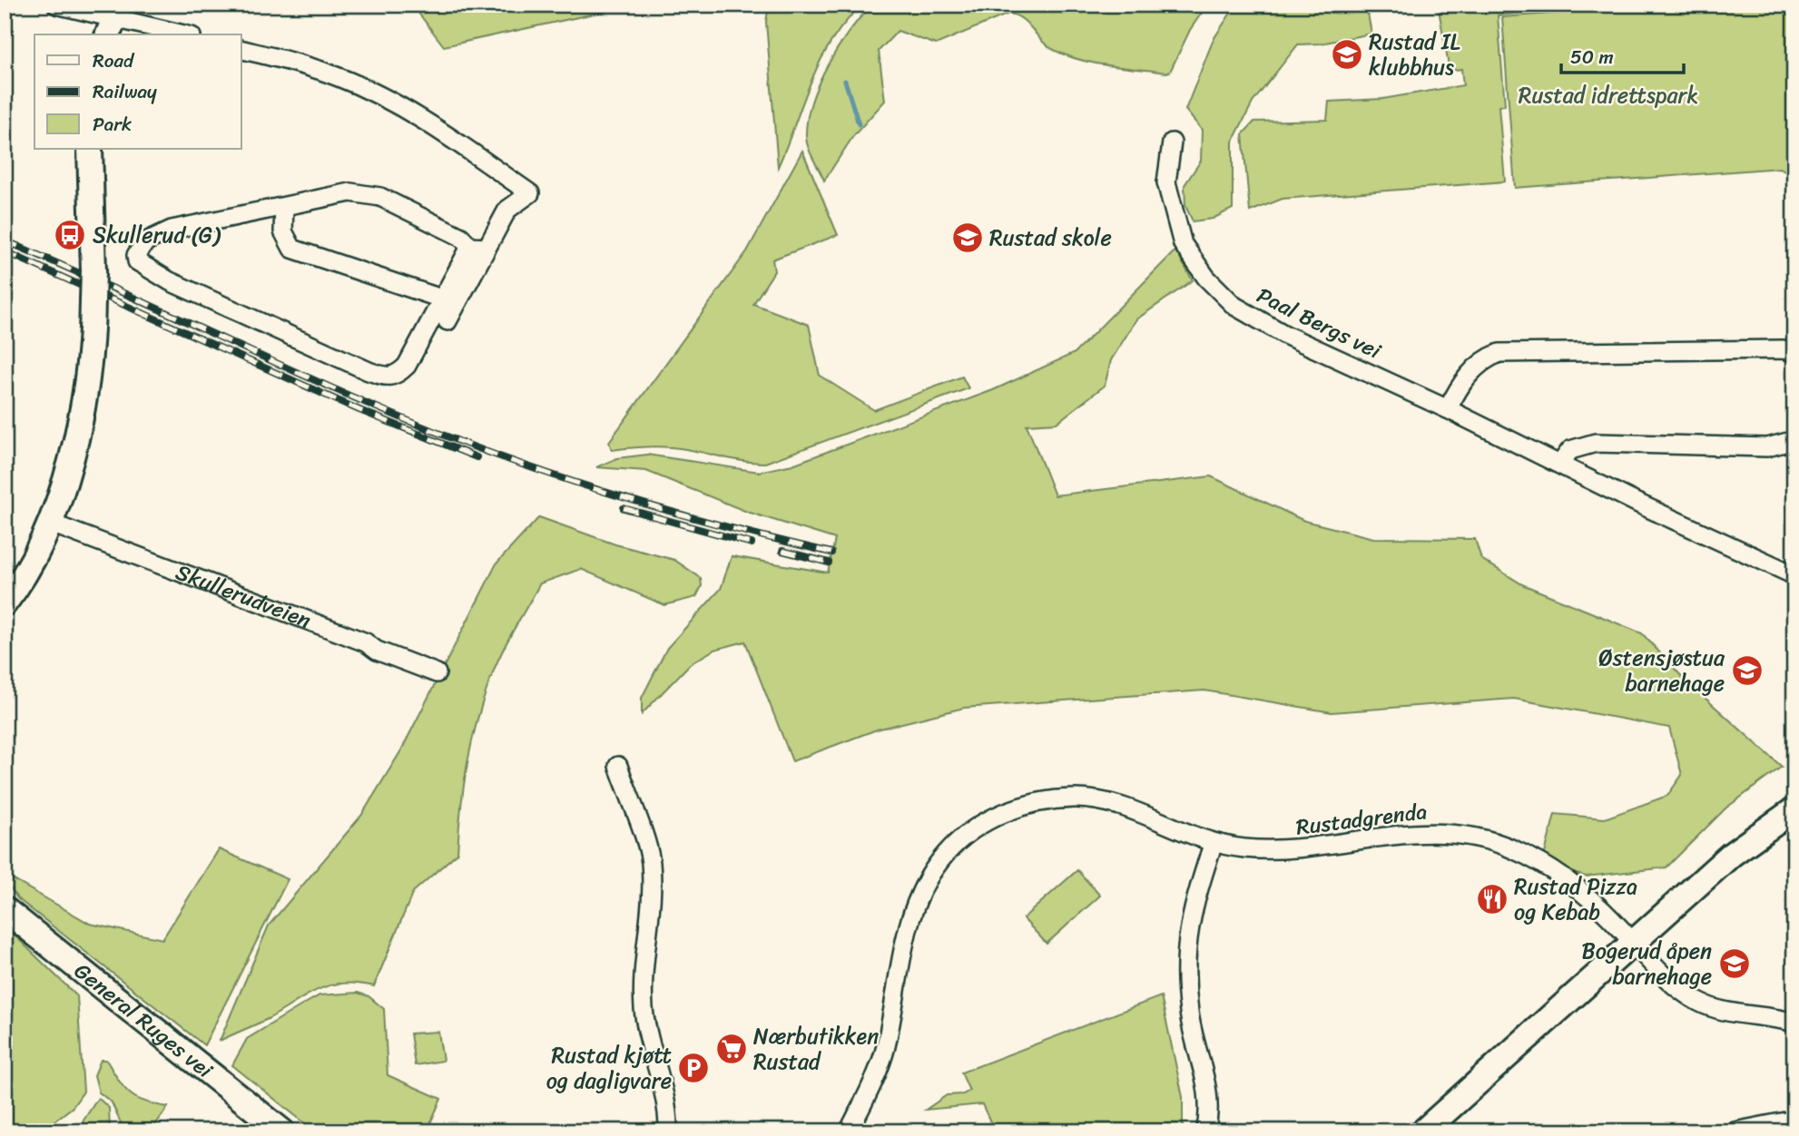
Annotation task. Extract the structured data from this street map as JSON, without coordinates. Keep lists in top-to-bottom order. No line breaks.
{"streets":{"main road":["General Ruges vei"],"street":["Paal Bergs vei","Skullerudveien","Rustadgrenda"]},"parks":["Rustad idrettspark"],"places":{"school or university":["Rustad IL klubbhus","Rustad skole","Østensjøstua barnehage","Bogerud åpen barnehage"],"bus stop":["Skullerud (G)"],"restaurant":["Rustad Pizza og Kebab"],"supermarket":["Nærbutikken Rustad"],"parking":["Rustad kjøtt og dagligvare"]},"legend":["Road","Railway","Park"],"scale_bar":"50 m"}
